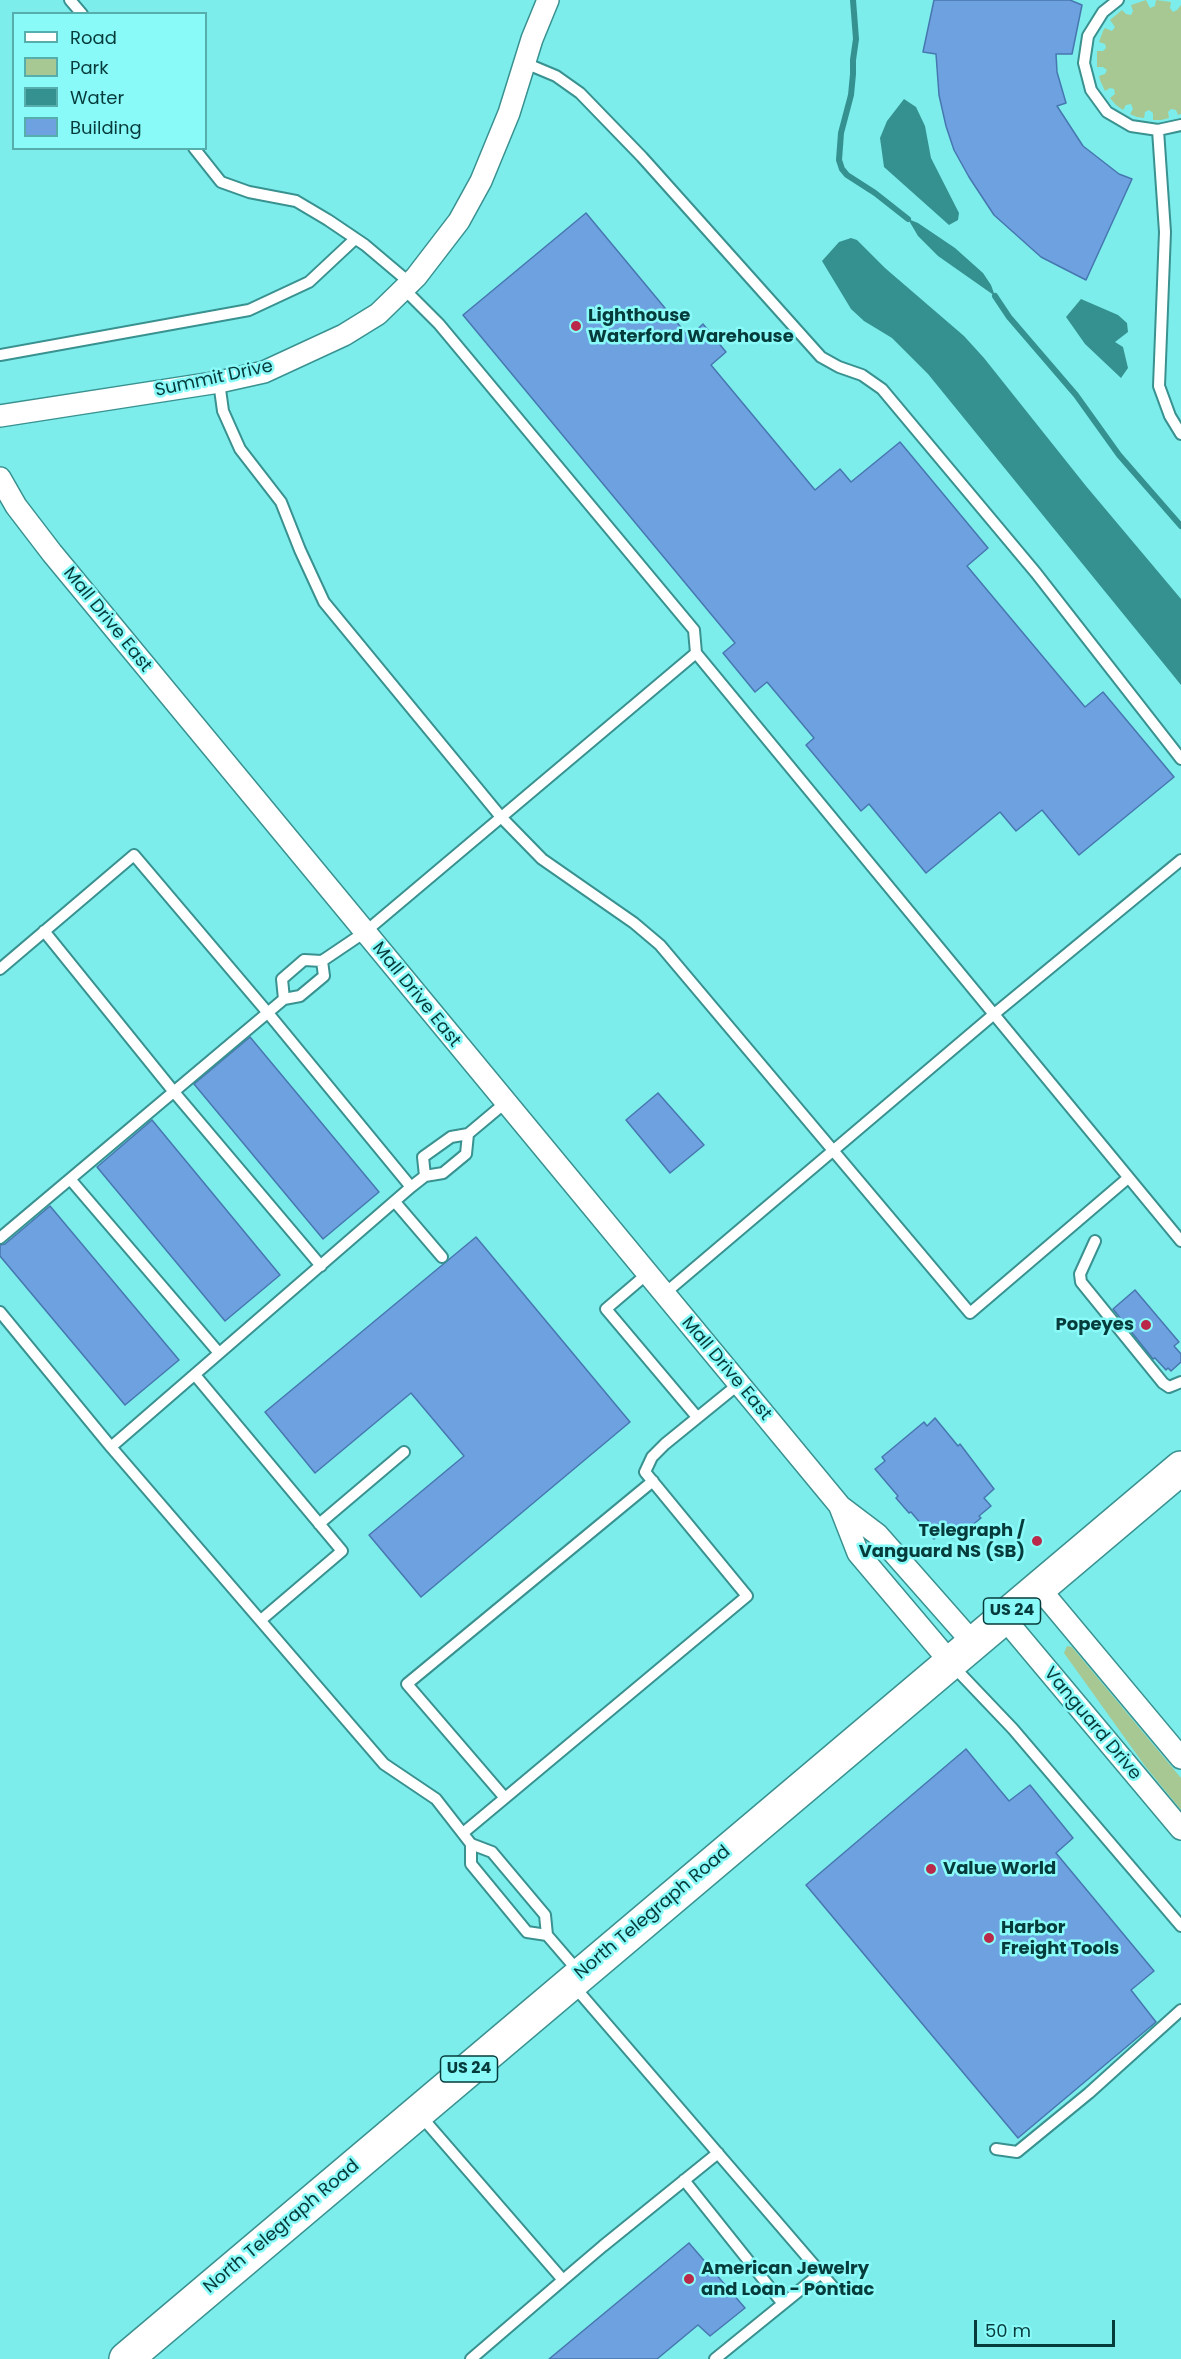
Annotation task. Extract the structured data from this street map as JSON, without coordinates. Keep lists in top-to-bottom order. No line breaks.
{"streets":{"main road":["US 24","North Telegraph Road"],"street":["Summit Drive","Mall Drive East","Vanguard Drive"]},"crossings":[["Mall Drive East","North Telegraph Road"],["Vanguard Drive","North Telegraph Road"]],"places":["Lighthouse Waterford Warehouse","Popeyes","Telegraph / Vanguard NS (SB)","Value World","Harbor Freight Tools","American Jewelry and Loan - Pontiac"],"legend":["Road","Park","Water","Building"],"scale_bar":"50 m"}
